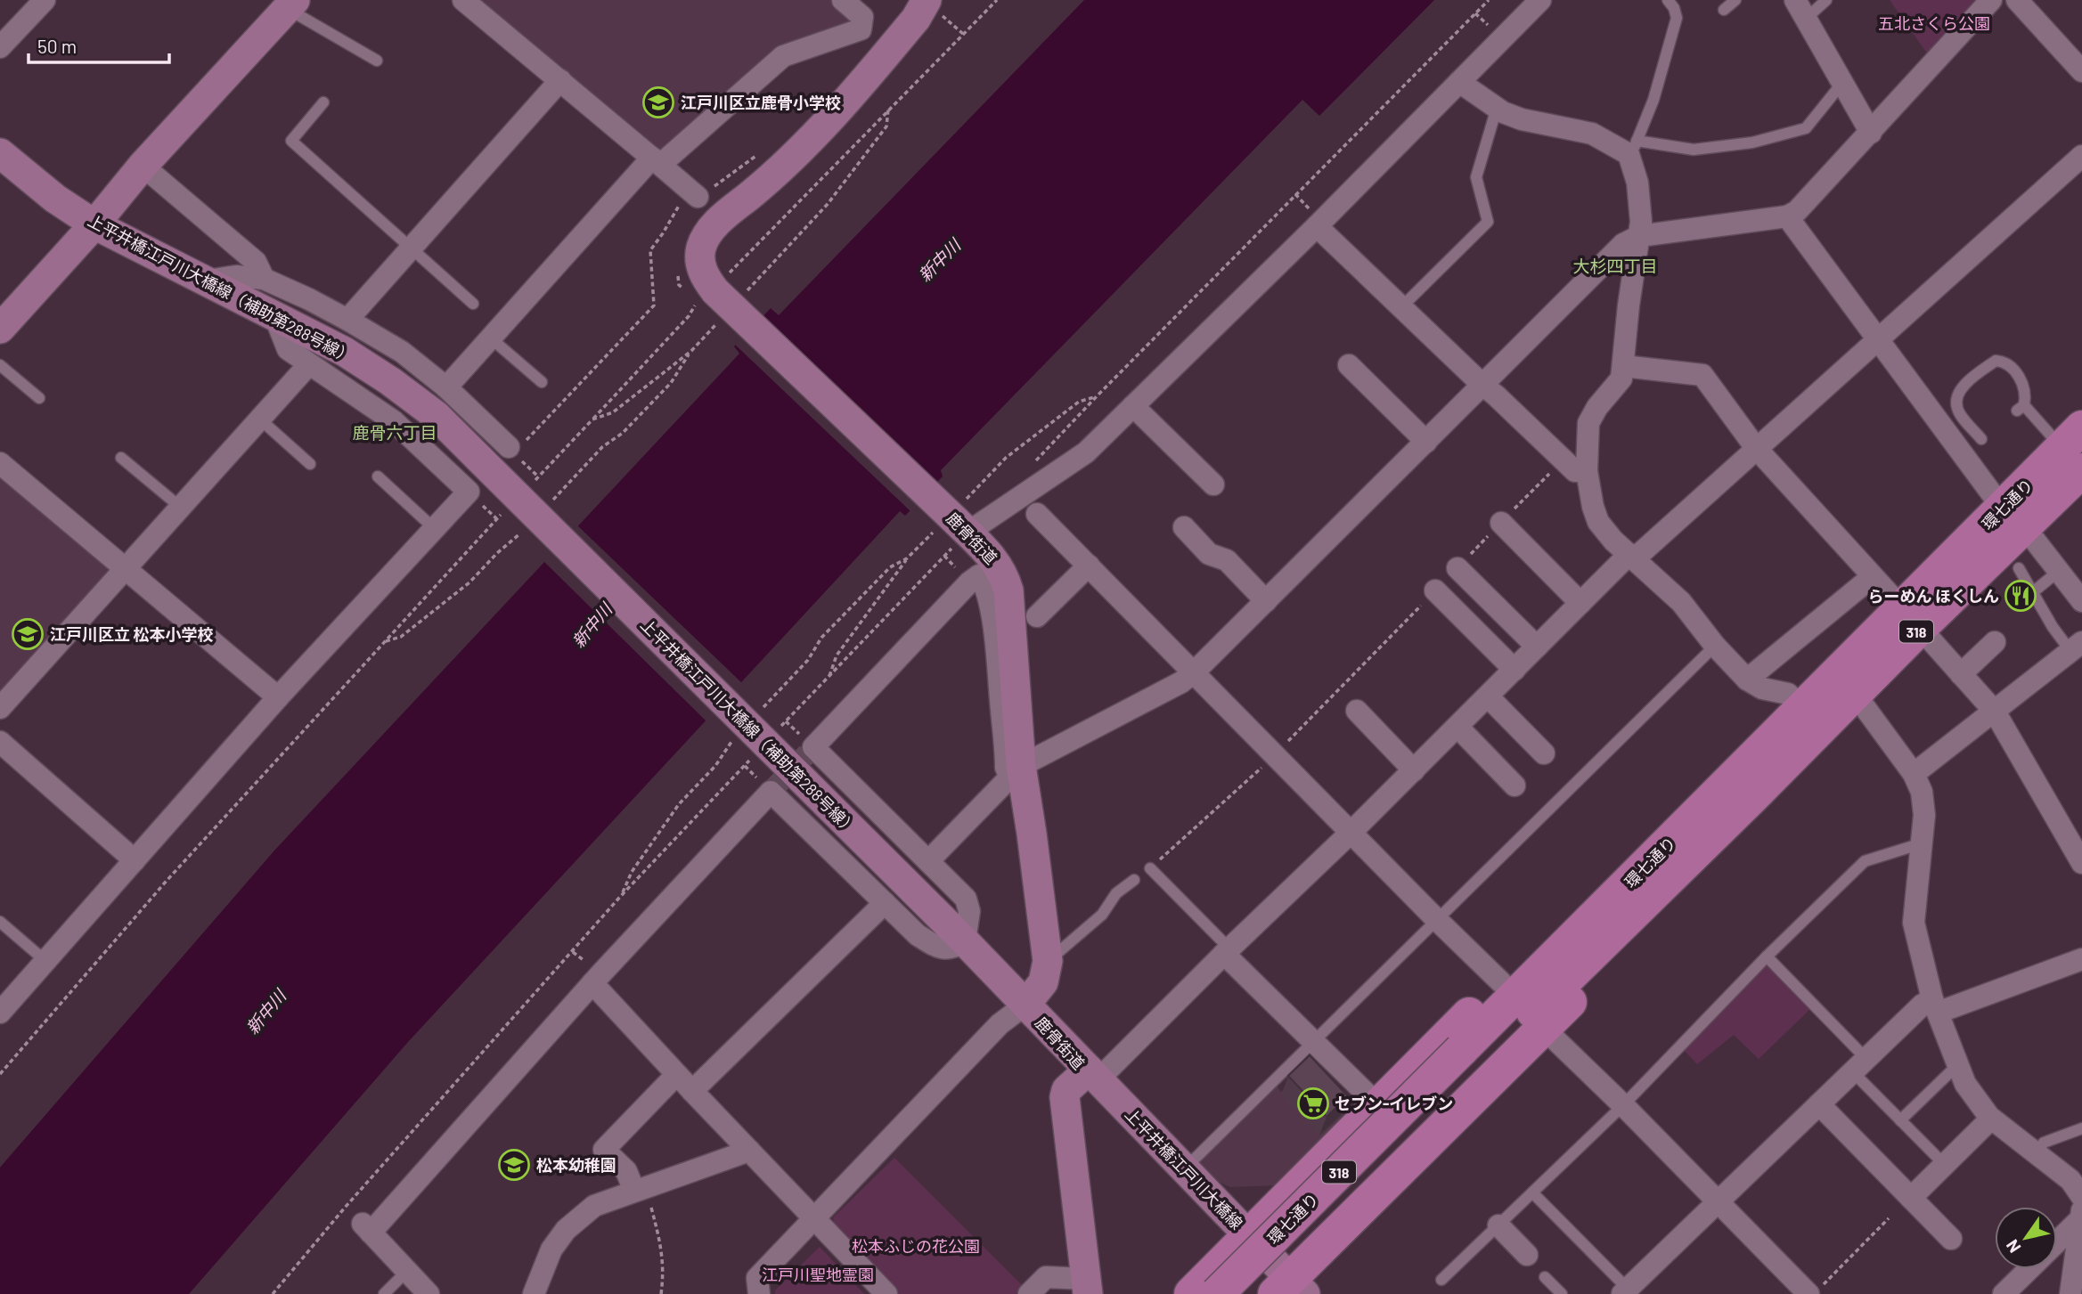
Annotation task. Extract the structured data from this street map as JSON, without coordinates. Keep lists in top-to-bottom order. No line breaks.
{"streets":{"main road":["環七通り","318"],"street":["上平井橋江戸川大橋線（補助第288号線）","鹿骨街道","上平井橋江戸川大橋線"]},"crossings":[["上平井橋江戸川大橋線（補助第288号線）","鹿骨街道"],["鹿骨街道","上平井橋江戸川大橋線"]],"districts":["大杉四丁目","鹿骨六丁目"],"water":["新中川"],"parks":["五北さくら公園","松本ふじの花公園","江戸川聖地霊園"],"places":{"school or university":["江戸川区立鹿骨小学校","江戸川区立 松本小学校","松本幼稚園"],"restaurant":["らーめん ほくしん"],"supermarket":["セブン-イレブン"]},"scale_bar":"50 m","north":"bottom left"}
